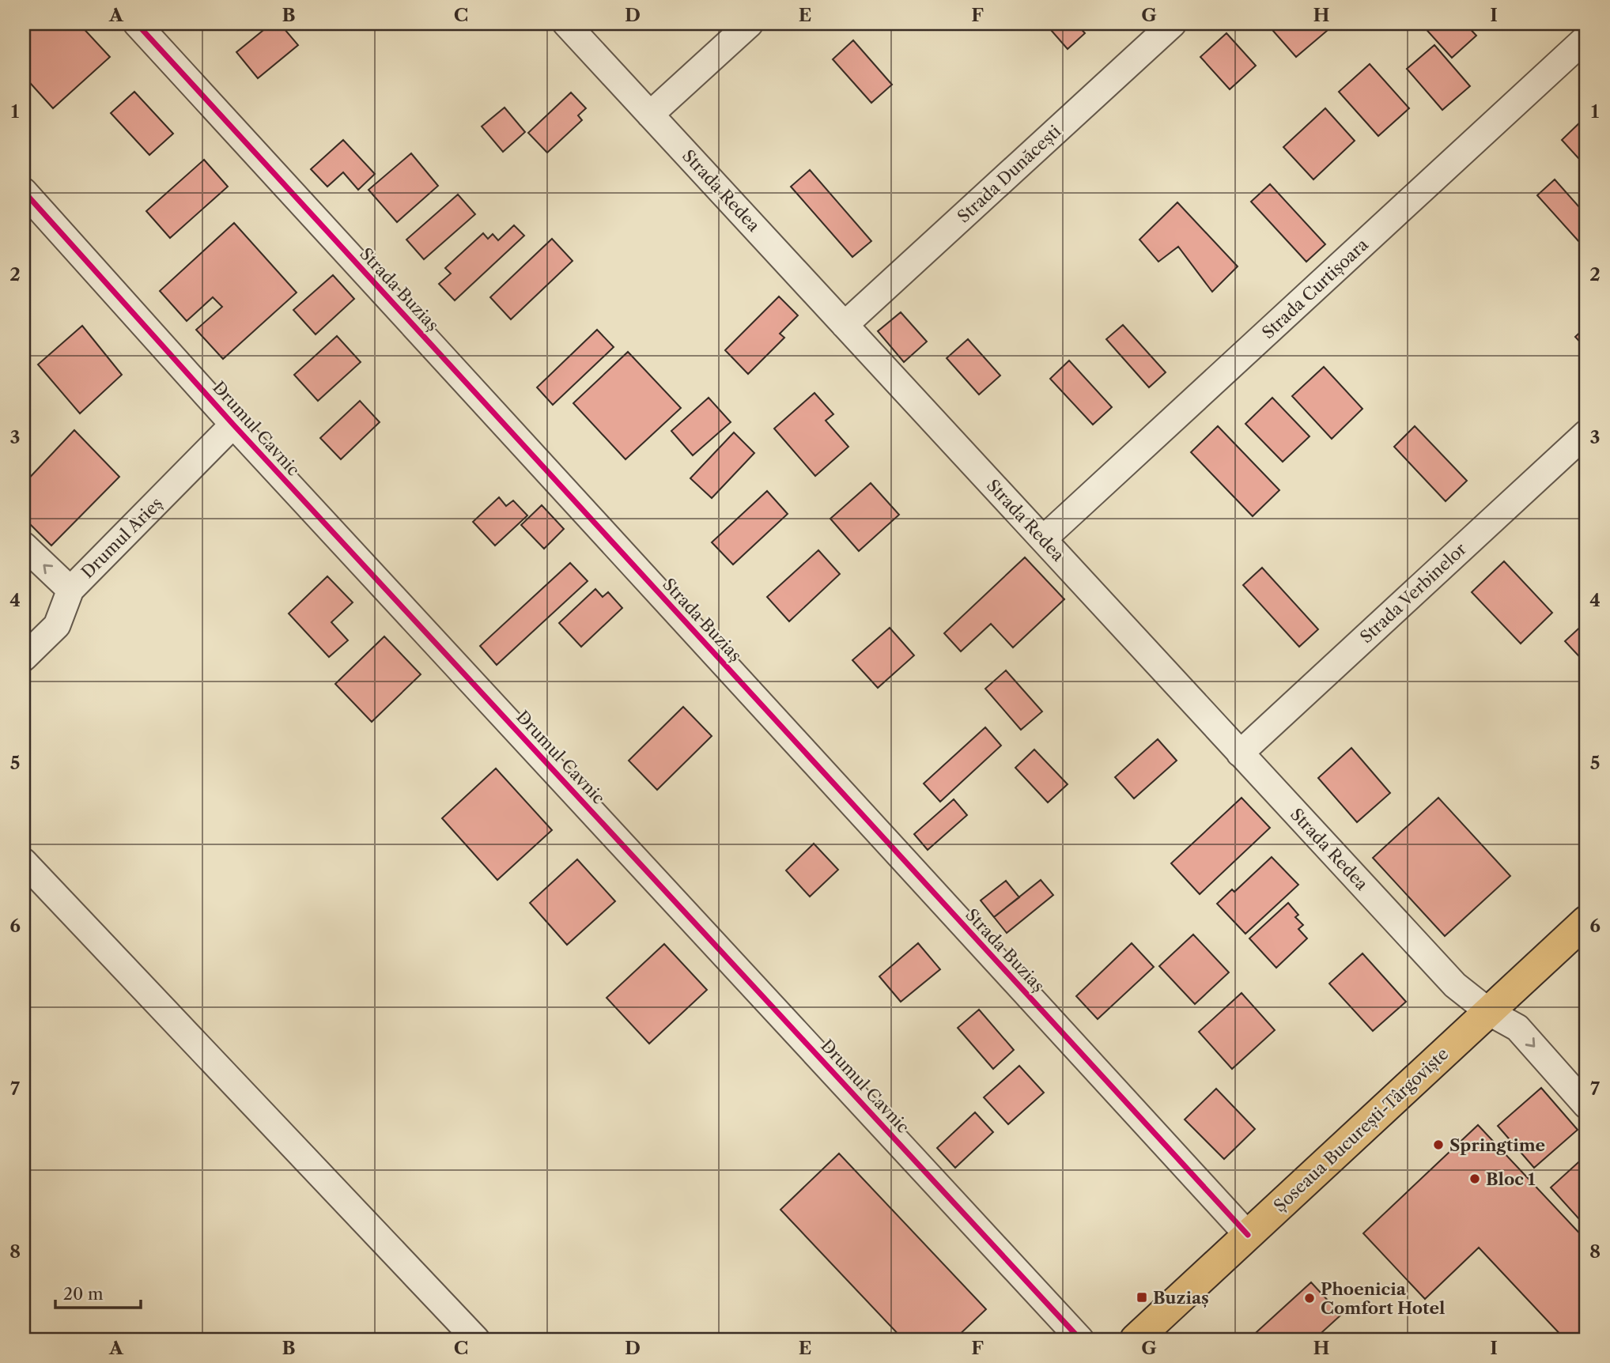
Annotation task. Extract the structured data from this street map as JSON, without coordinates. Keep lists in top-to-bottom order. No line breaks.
{"streets":{"main road":["Șoseaua București-Târgoviște"],"street":["Strada Dunăcești","Strada Redea","Strada Curtișoara","Strada Buziaș","Drumul Cavnic","Drumul Arieș","Strada Verbinelor"]},"crossings":[["Strada Dunăcești","Strada Redea"],["Strada Redea","Strada Curtișoara"],["Strada Redea","Strada Verbinelor"],["Strada Redea","Șoseaua București-Târgoviște"],["Strada Buziaș","Șoseaua București-Târgoviște"],["Drumul Cavnic","Drumul Arieș"]],"places":{"other":["Springtime","Bloc 1","Phoenicia Comfort Hotel"],"transit":["Buziaș"]},"scale_bar":"20 m","grid":{"columns":["A","B","C","D","E","F","G","H","I"],"rows":["1","2","3","4","5","6","7","8"]}}
